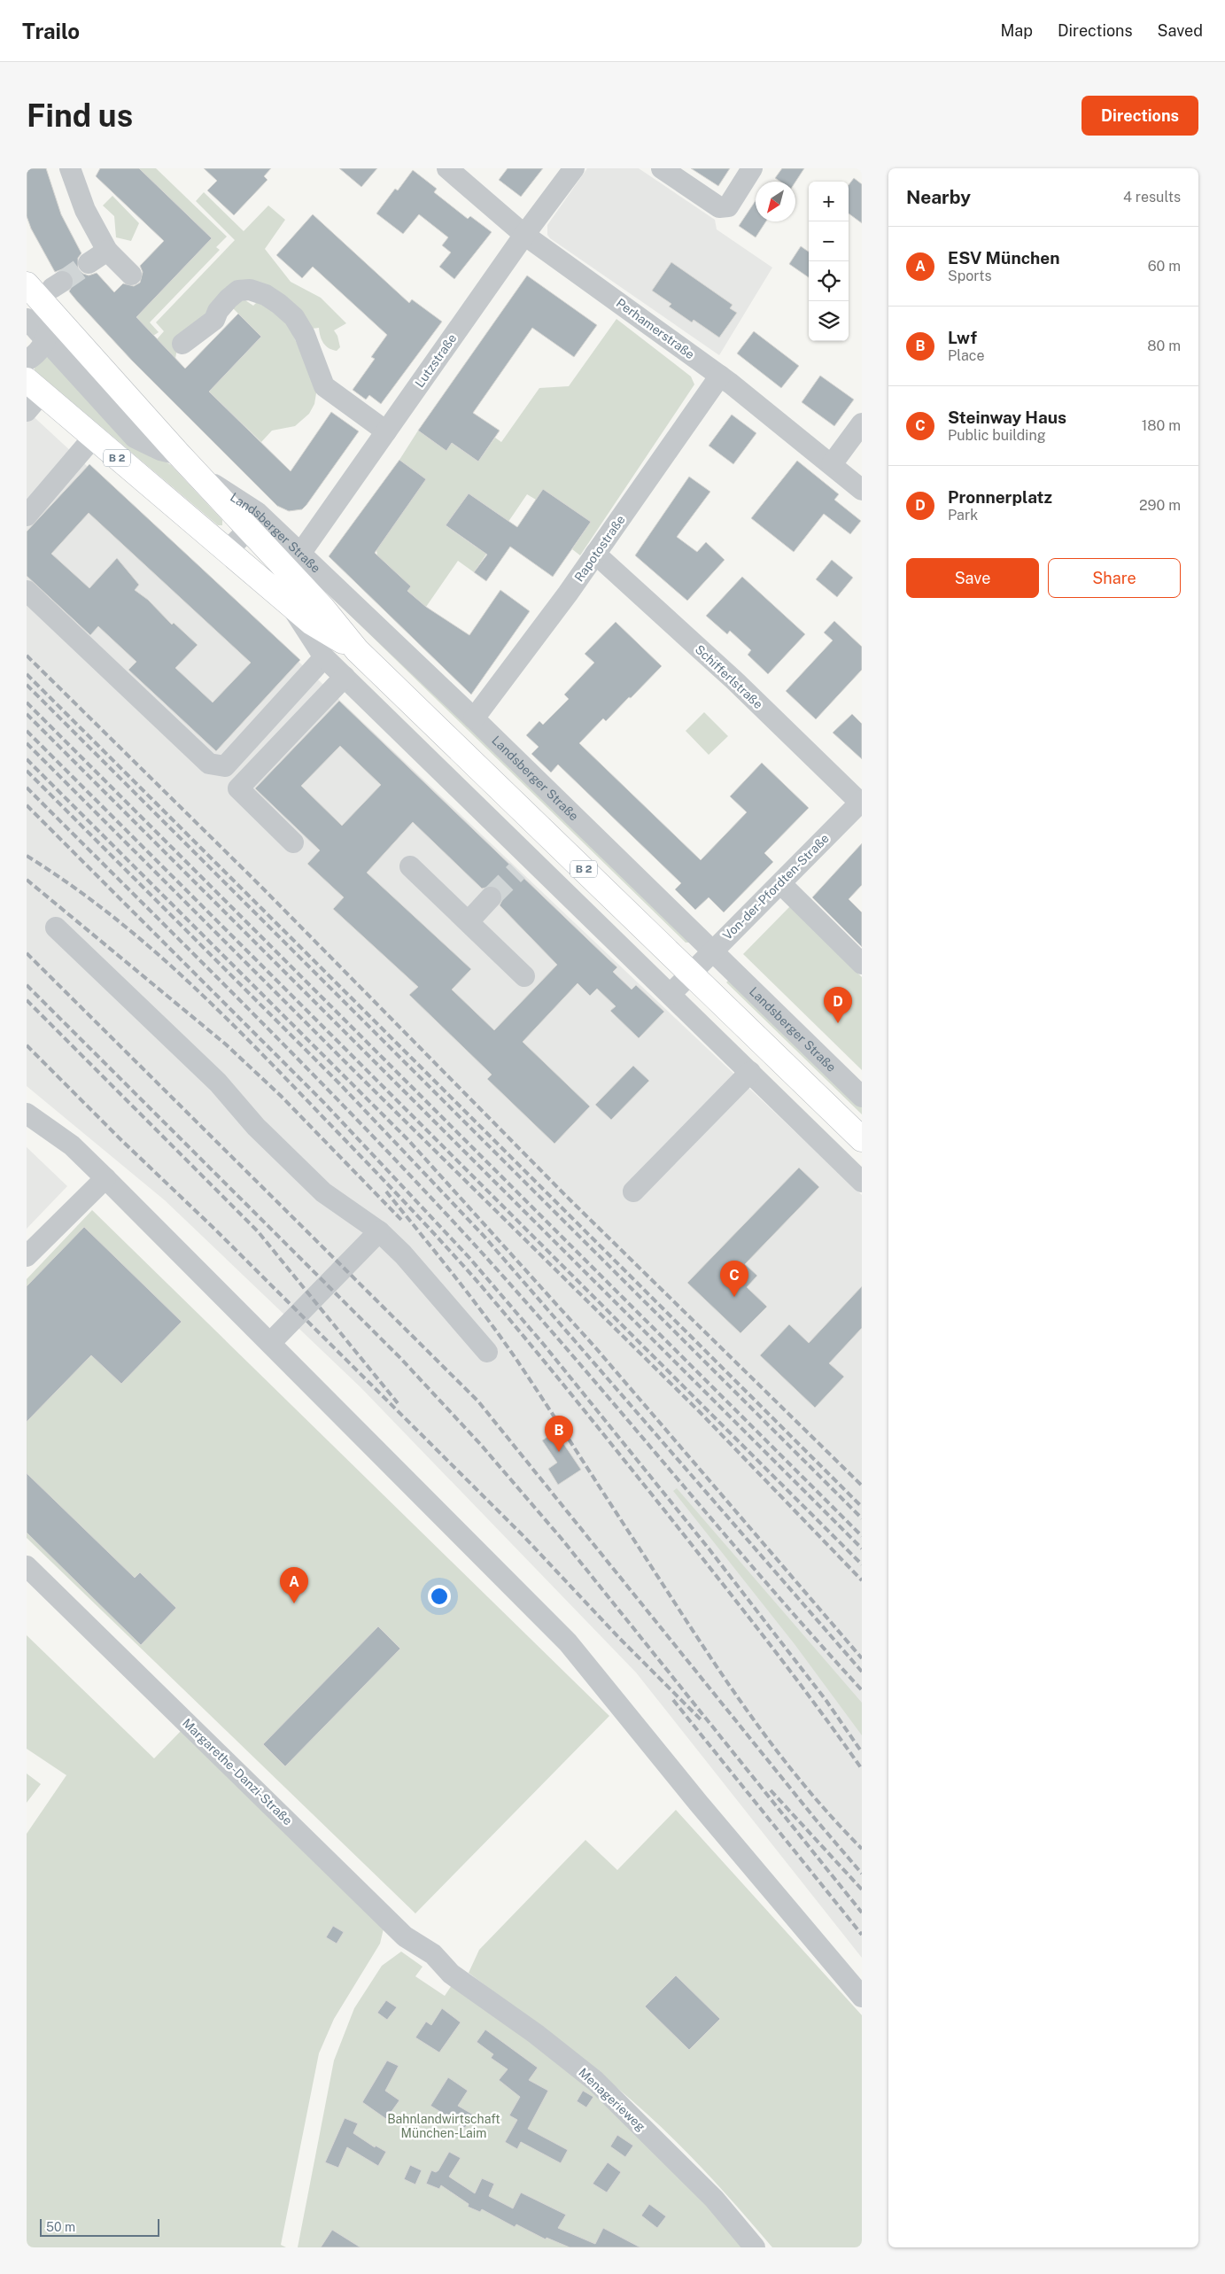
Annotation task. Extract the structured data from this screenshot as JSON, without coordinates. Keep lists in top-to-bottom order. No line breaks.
{"streets":{"main road":["B 2","Landsberger Straße"],"street":["Perhamerstraße","Lutzstraße","Rapotostraße","Schifferlstraße","Von-der-Pfordten-Straße","Margarethe-Danzi-Straße","Menagerieweg"]},"crossings":[["Perhamerstraße","Lutzstraße"],["Perhamerstraße","Rapotostraße"],["Lutzstraße","Landsberger Straße"],["Landsberger Straße","Rapotostraße"],["Landsberger Straße","Von-der-Pfordten-Straße"],["Rapotostraße","Schifferlstraße"],["Schifferlstraße","Von-der-Pfordten-Straße"],["Margarethe-Danzi-Straße","Menagerieweg"]],"parks":["Bahnlandwirtschaft München-Laim"],"scale_bar":"50 m","north":"bottom left","page":{"header":"Trailo","nav":["Map","Directions","Saved"],"buttons":["Directions",["Save","Share"]],"title":"Find us","heading":["Nearby","4 results"],"map_buttons":["+","−"],"list":[{"mark":"A","name":"ESV München","note":"Sports","value":"60 m"},{"mark":"B","name":"Lwf","note":"Place","value":"80 m"},{"mark":"C","name":"Steinway Haus","note":"Public building","value":"180 m"},{"mark":"D","name":"Pronnerplatz","note":"Park","value":"290 m"}],"pins":["D","C","B","A"],"scale":"50 m"}}
